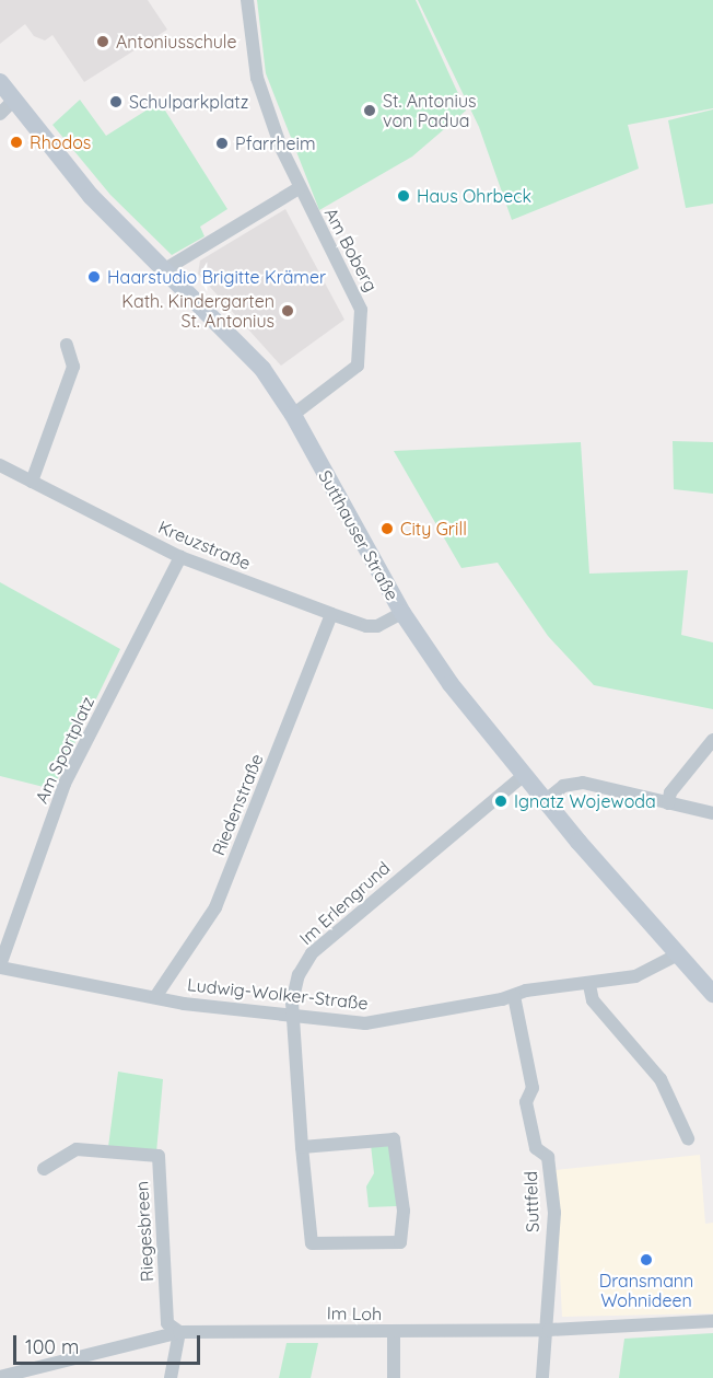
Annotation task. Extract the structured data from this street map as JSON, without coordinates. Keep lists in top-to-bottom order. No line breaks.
{"streets":{"street":["Am Boberg","Sutthauser Straße","Kreuzstraße","Am Sportplatz","Riedenstraße","Im Erlengrund","Ludwig-Wolker-Straße","Suttfeld","Riegesbreen","Im Loh"]},"crossings":[["Am Boberg","Sutthauser Straße"],["Sutthauser Straße","Kreuzstraße"],["Sutthauser Straße","Im Erlengrund"],["Sutthauser Straße","Ludwig-Wolker-Straße"],["Kreuzstraße","Am Sportplatz"],["Kreuzstraße","Riedenstraße"],["Am Sportplatz","Ludwig-Wolker-Straße"],["Riedenstraße","Ludwig-Wolker-Straße"],["Im Erlengrund","Ludwig-Wolker-Straße"],["Ludwig-Wolker-Straße","Suttfeld"],["Suttfeld","Im Loh"],["Riegesbreen","Im Loh"]],"places":["Antoniusschule","Schulparkplatz","St. Antonius von Padua","Rhodos","Pfarrheim","Haus Ohrbeck","Haarstudio Brigitte Krämer","Kath. Kindergarten St. Antonius","City Grill","Ignatz Wojewoda","Dransmann Wohnideen"],"scale_bar":"100 m"}
